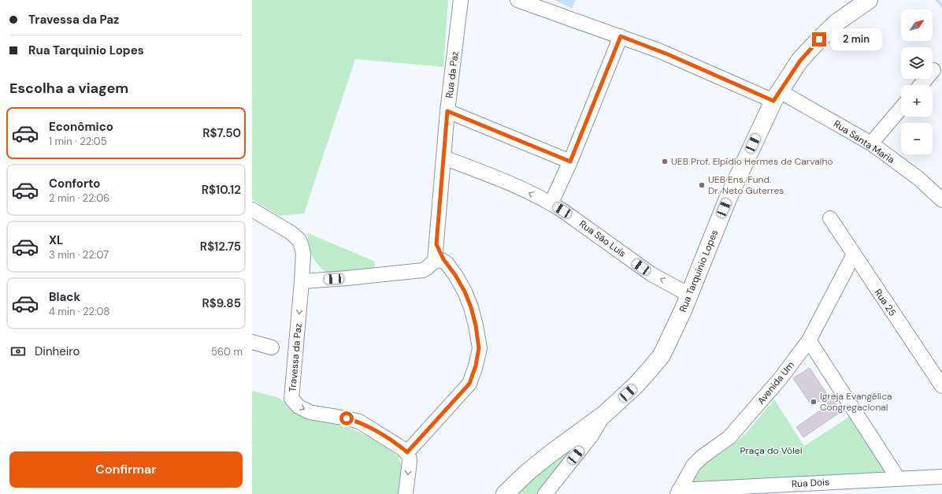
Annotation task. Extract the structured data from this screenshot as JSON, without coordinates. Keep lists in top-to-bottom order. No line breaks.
{"streets":{"main road":["Rua Tarquinio Lopes"],"street":["Rua da Paz","Rua Santa Maria","Rua São Luís","Rua 25","Travessa da Paz","Avenida Um","Rua Dois"]},"crossings":[["Rua da Paz","Rua São Luís"],["Rua da Paz","Travessa da Paz"],["Rua Santa Maria","Rua Tarquinio Lopes"],["Rua São Luís","Rua Tarquinio Lopes"],["Rua 25","Avenida Um"],["Avenida Um","Rua Dois"]],"one_way":["Travessa da Paz"],"parks":["Praça do Vôlei"],"places":["UEB Prof. Elpídio Hermes de Carvalho","UEB Ens. Fund. Dr. Neto Guterres","Igreja Evangélica Congregacional"],"north":"top right","page":{"banner":["Travessa da Paz","Rua Tarquinio Lopes"],"map_buttons":["+","−"],"bubble":"2 min","heading":"Escolha a viagem","list":[{"name":"Econômico","note":"1 min · 22:05","value":"R$7.50"},{"name":"Conforto","note":"2 min · 22:06","value":"R$10.12"},{"name":"XL","note":"3 min · 22:07","value":"R$12.75"},{"name":"Black","note":"4 min · 22:08","value":"R$9.85"}],"pay":["Dinheiro","560 m"],"buttons":"Confirmar"}}
